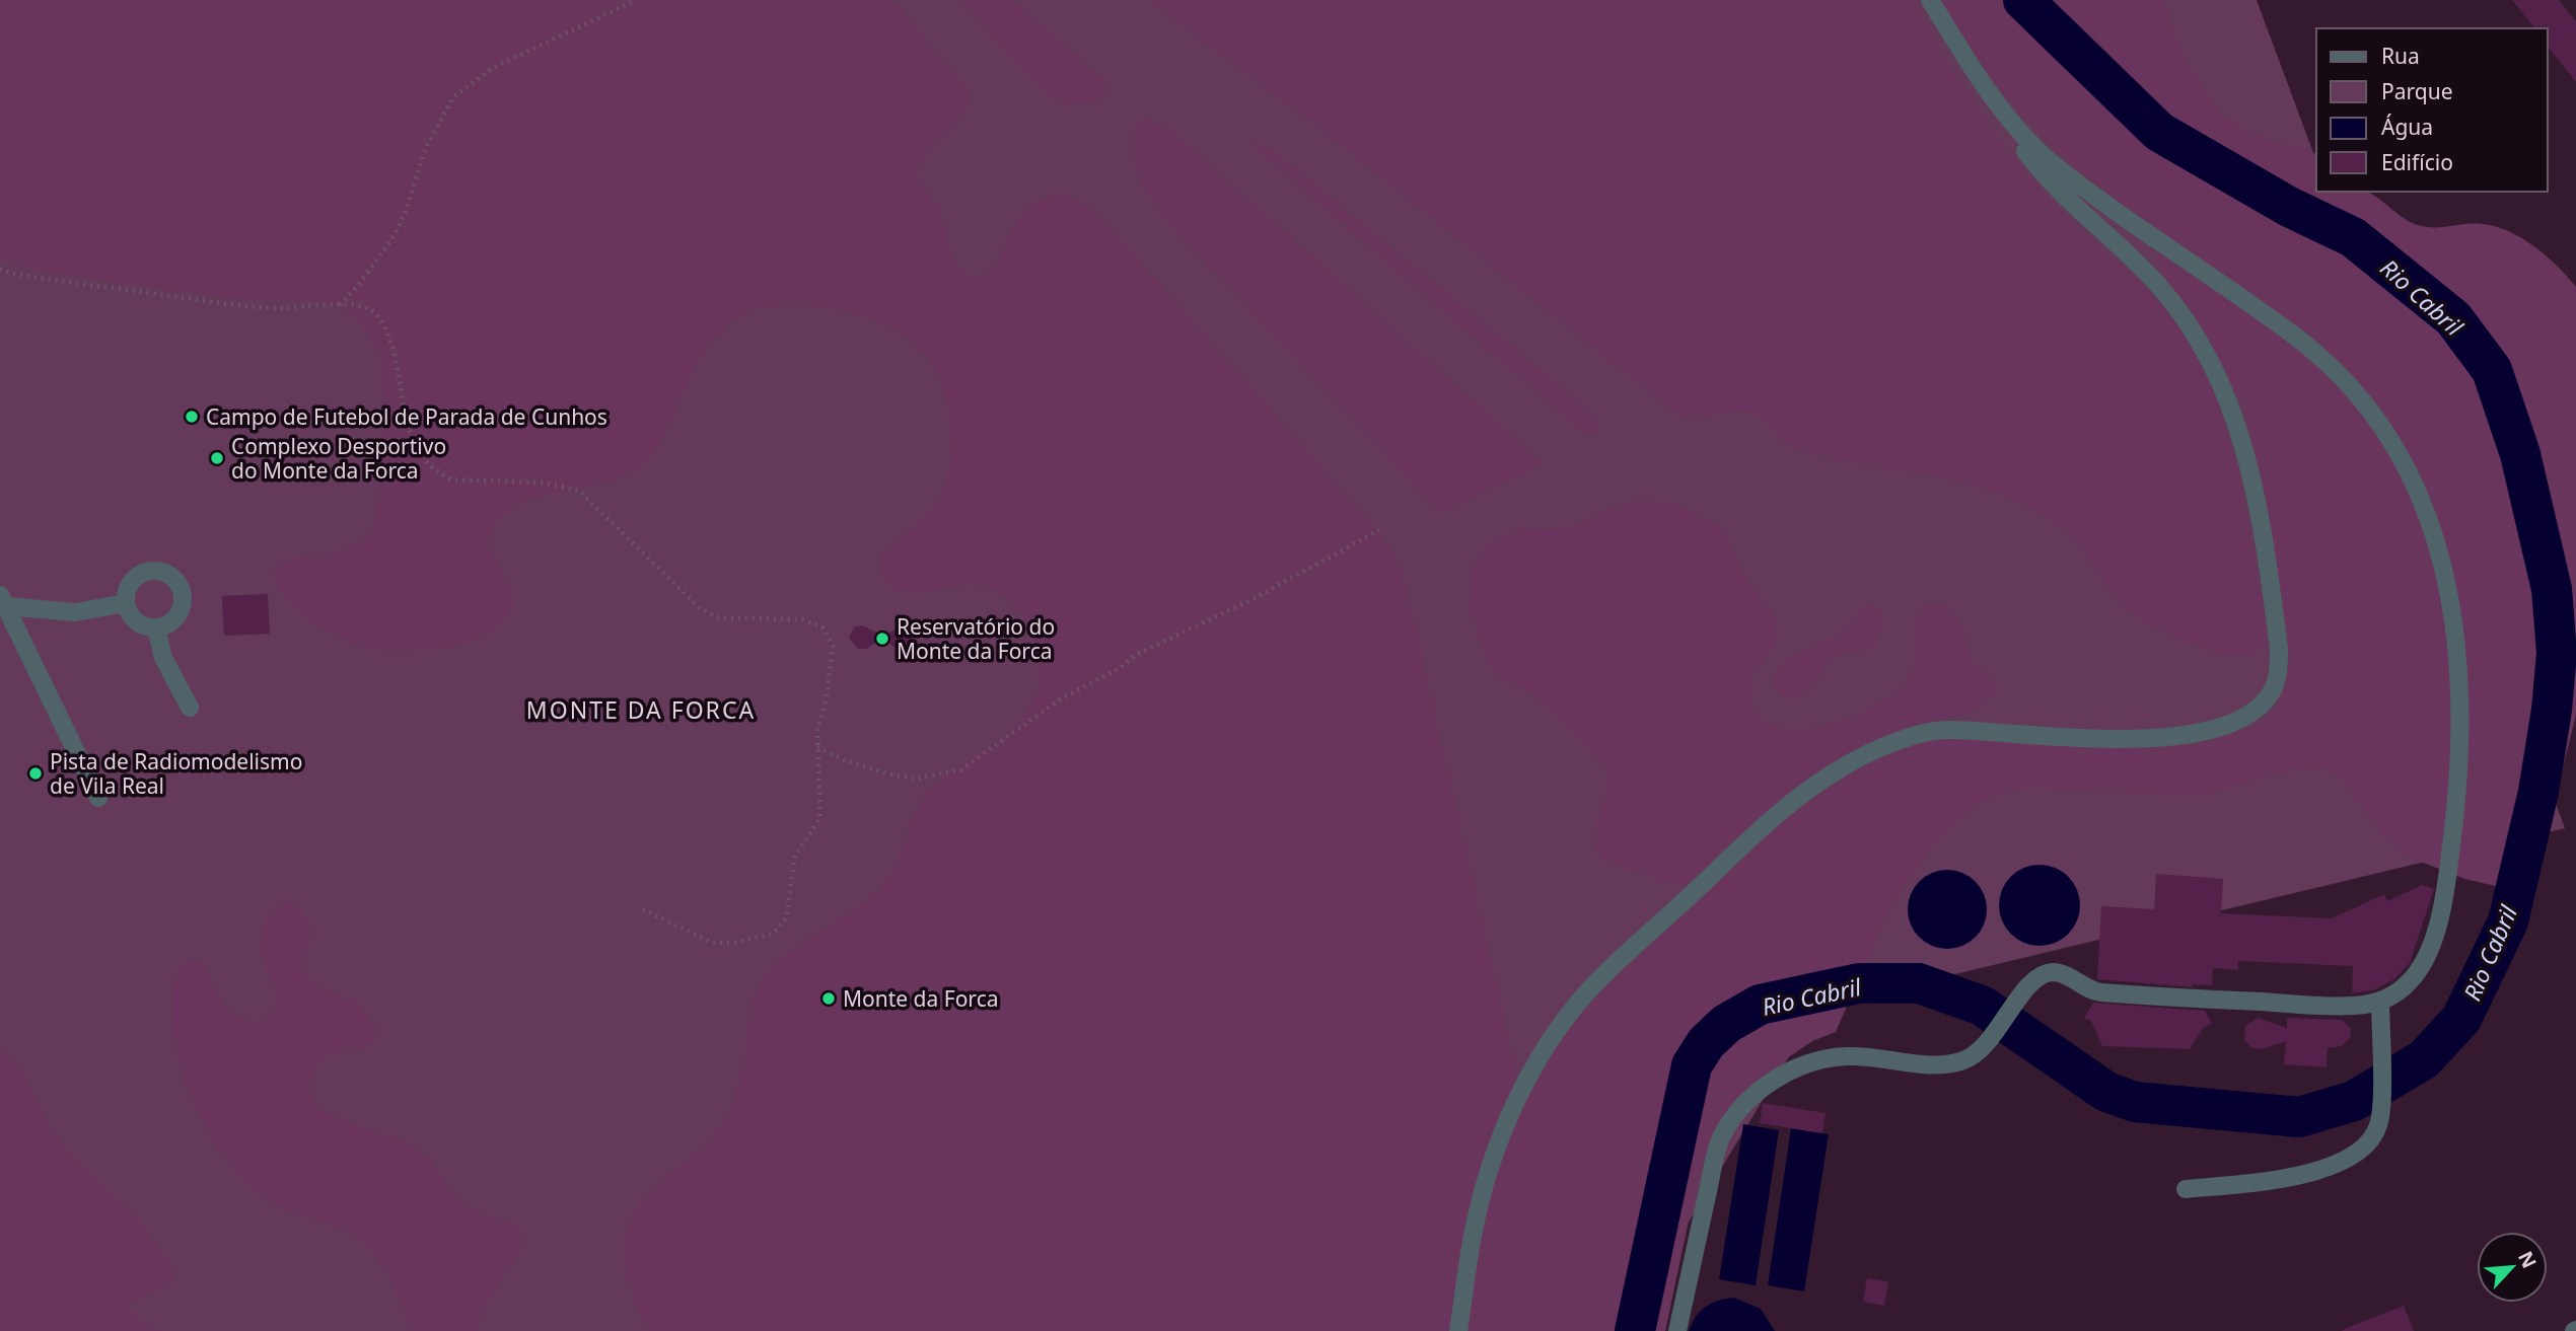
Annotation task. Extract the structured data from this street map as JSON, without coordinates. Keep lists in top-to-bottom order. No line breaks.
{"districts":["MONTE DA FORCA"],"water":["Rio Cabril"],"places":["Campo de Futebol de Parada de Cunhos","Complexo Desportivo do Monte da Forca","Reservatório do Monte da Forca","Pista de Radiomodelismo de Vila Real","Monte da Forca"],"legend":["Rua","Parque","Água","Edifício"],"north":"top right"}
